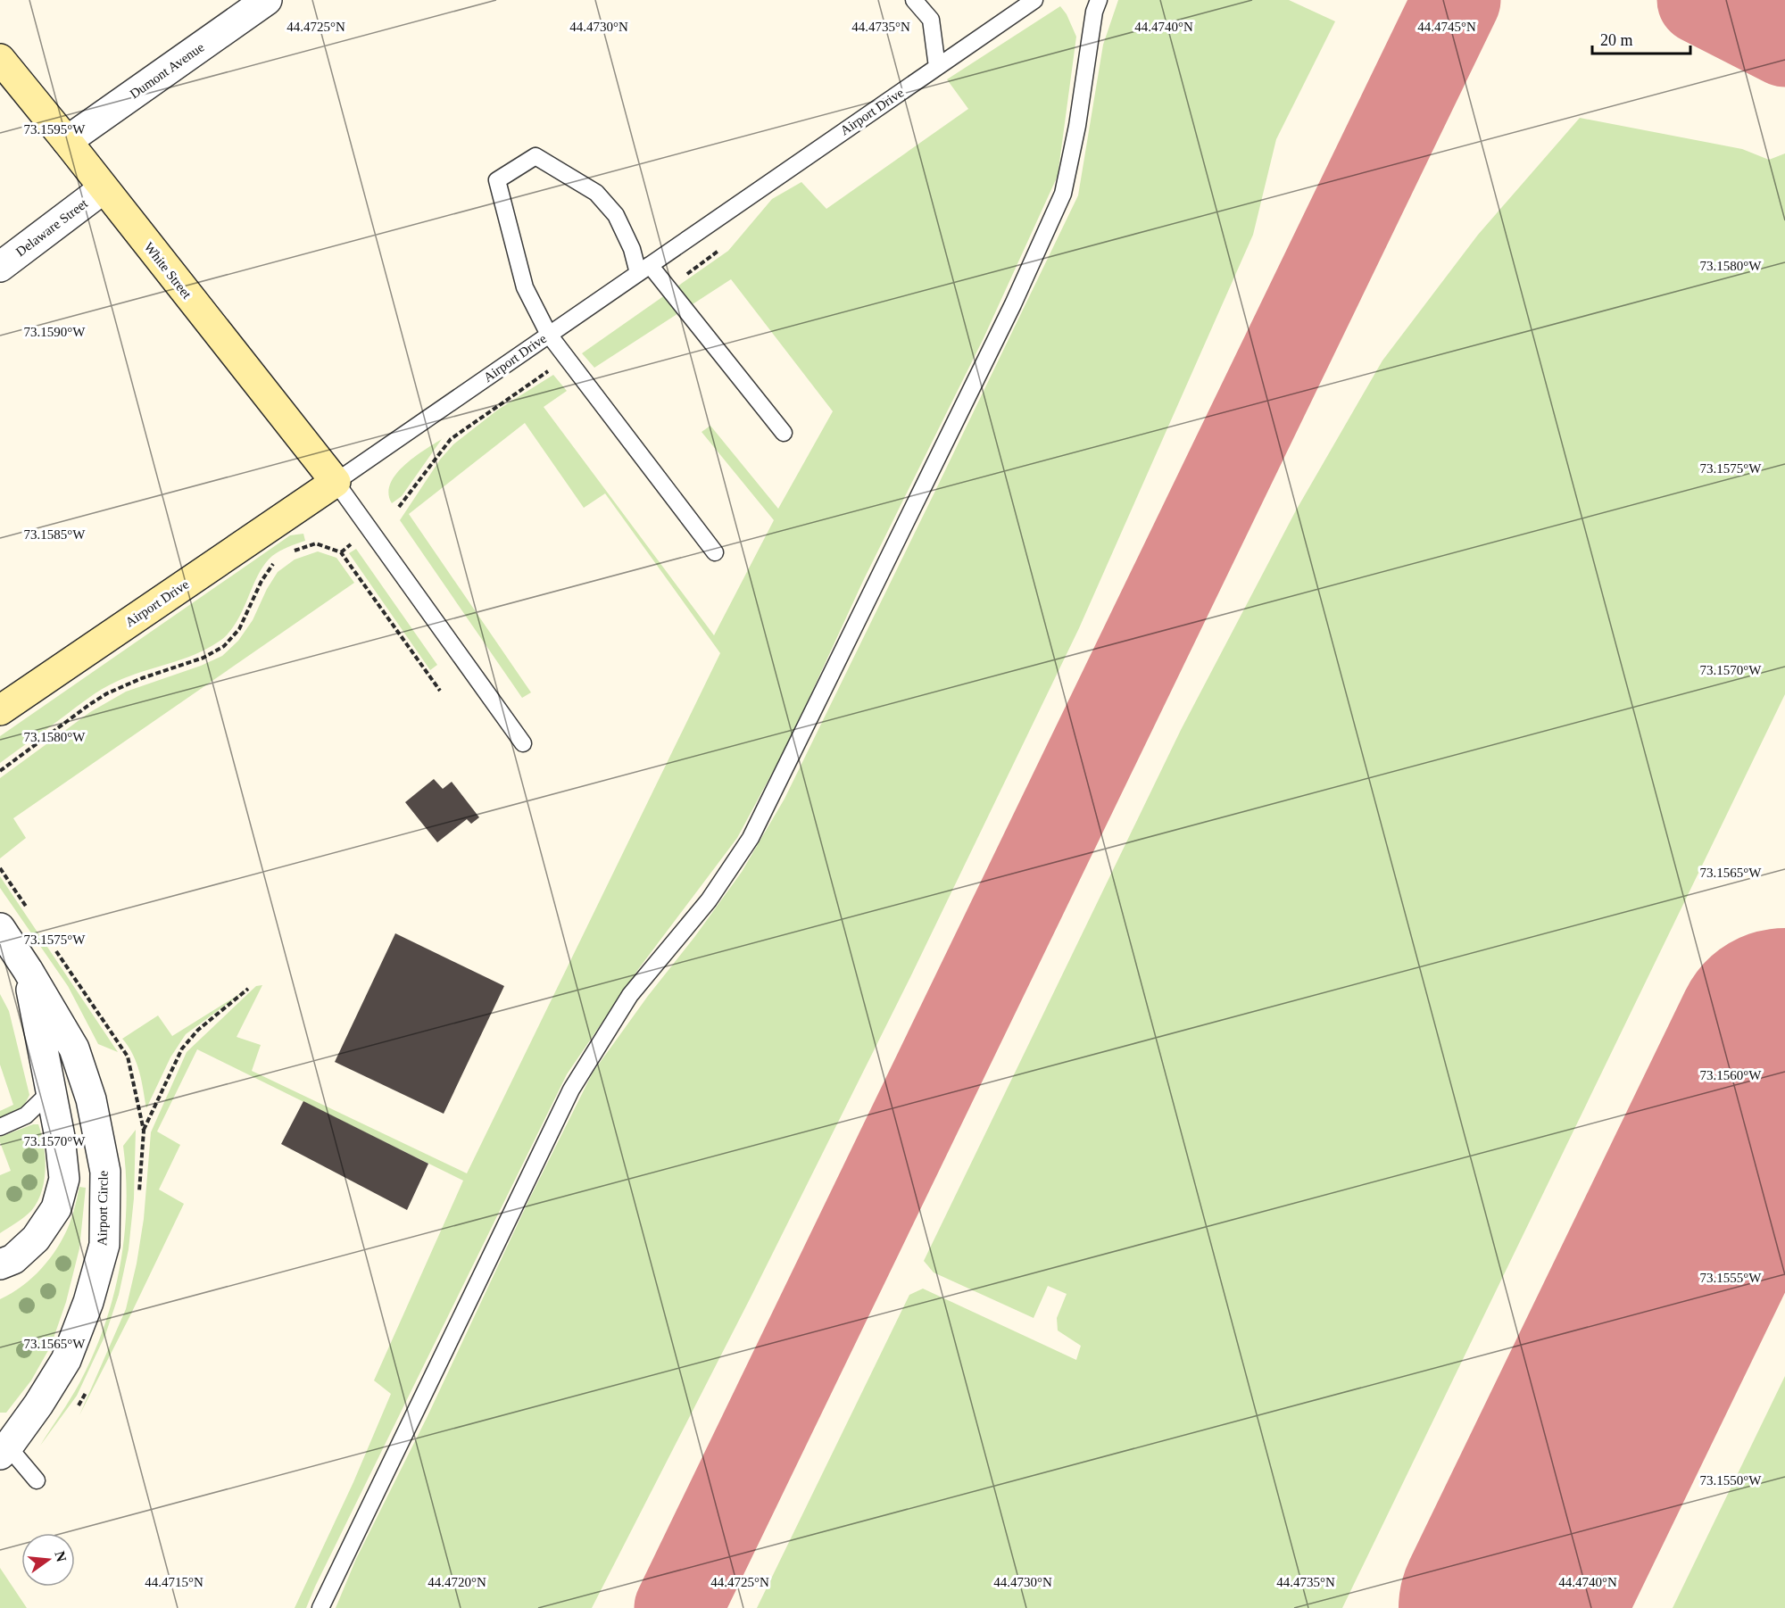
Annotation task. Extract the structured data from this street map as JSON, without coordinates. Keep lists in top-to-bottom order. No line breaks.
{"streets":{"main road":["Airport Drive","White Street"],"street":["Dumont Avenue","Delaware Street","Airport Circle"]},"crossings":[["Dumont Avenue","White Street"],["Airport Drive","White Street"],["Delaware Street","White Street"]],"scale_bar":"20 m","north":"right","coordinates":["44.4725°N","44.4730°N","44.4735°N","44.4740°N","44.4745°N","73.1595°W","73.1580°W","73.1590°W","73.1575°W","73.1585°W","73.1570°W","73.1565°W","73.1560°W","73.1555°W","73.1550°W","44.4715°N","44.4720°N"]}
